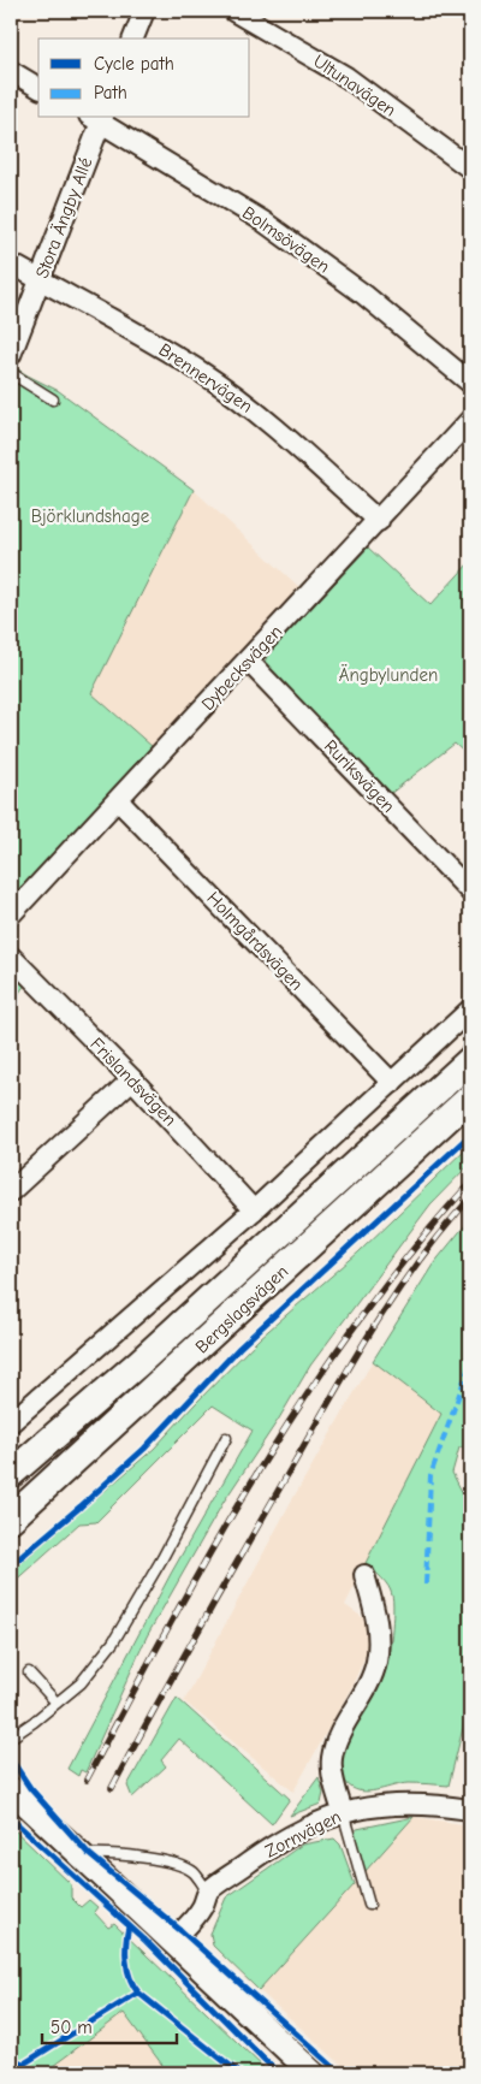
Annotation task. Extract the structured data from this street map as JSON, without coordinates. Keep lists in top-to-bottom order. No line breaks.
{"streets":{"main road":["Bergslagsvägen"],"street":["Ultunavägen","Stora Ängby Allé","Bolmsövägen","Brennervägen","Dybecksvägen","Ruriksvägen","Holmgårdsvägen","Frislandsvägen","Zornvägen"]},"crossings":[["Stora Ängby Allé","Bolmsövägen"],["Stora Ängby Allé","Brennervägen"],["Brennervägen","Dybecksvägen"],["Dybecksvägen","Ruriksvägen"],["Dybecksvägen","Holmgårdsvägen"]],"parks":["Björklundshage","Ängbylunden"],"legend":["Cycle path","Path"],"scale_bar":"50 m"}
